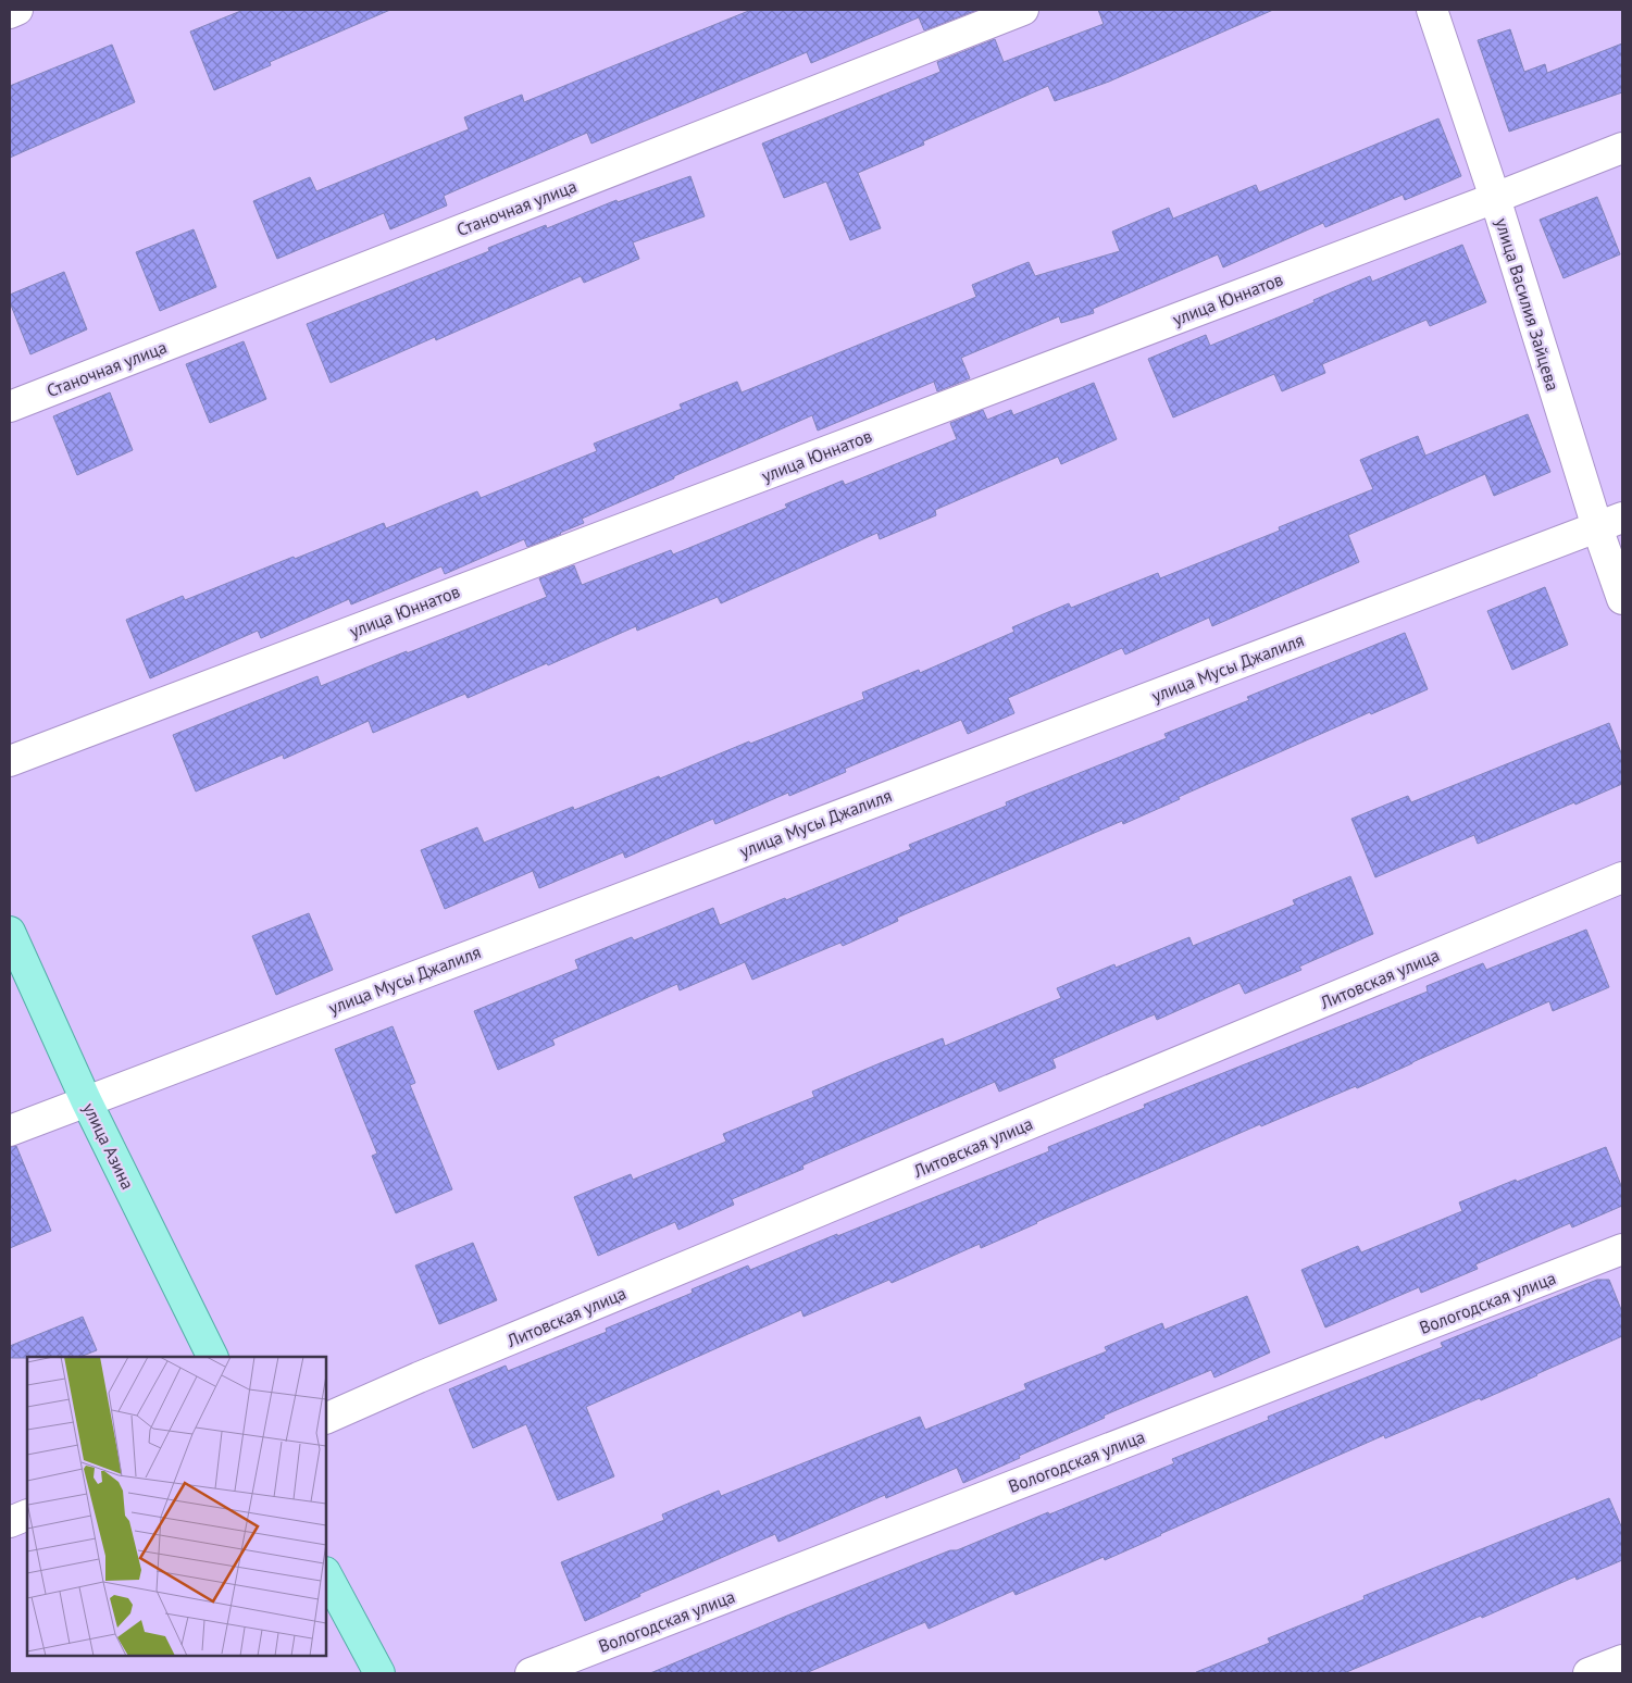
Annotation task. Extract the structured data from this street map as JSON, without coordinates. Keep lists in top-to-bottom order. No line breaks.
{"streets":{"main road":["улица Азина"],"street":["Станочная улица","улица Юннатов","улица Василия Зайцева","улица Мусы Джалиля","Литовская улица","Вологодская улица"]},"crossings":[["улица Юннатов","улица Василия Зайцева"],["улица Василия Зайцева","улица Мусы Джалиля"],["улица Мусы Джалиля","улица Азина"]]}
